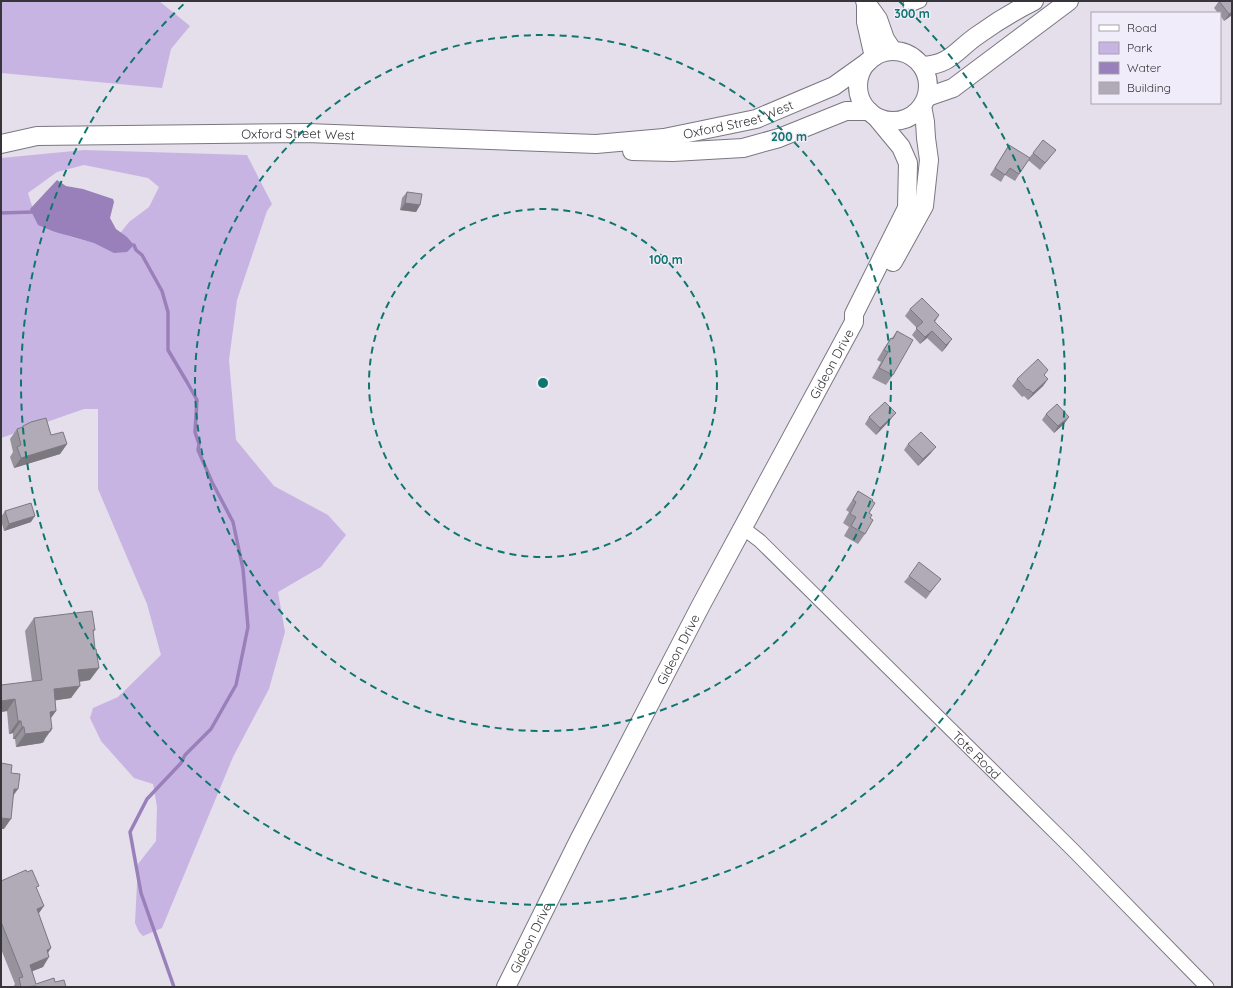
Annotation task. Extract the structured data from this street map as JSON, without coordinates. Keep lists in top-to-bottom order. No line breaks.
{"streets":{"main road":["Oxford Street West","Gideon Drive"],"street":["Tote Road"]},"crossings":[["Oxford Street West","Gideon Drive"],["Gideon Drive","Tote Road"]],"legend":["Road","Park","Water","Building"],"rings":["300 m","200 m","100 m"]}
